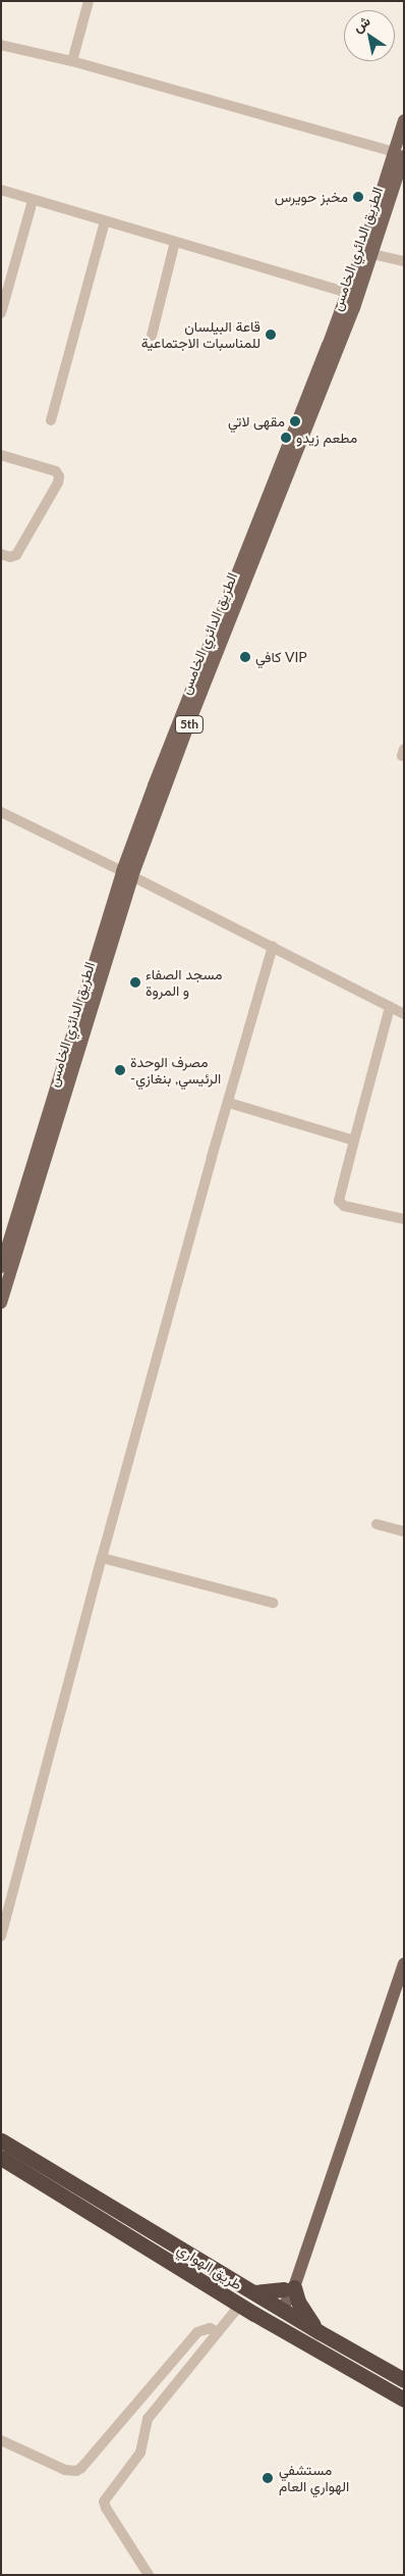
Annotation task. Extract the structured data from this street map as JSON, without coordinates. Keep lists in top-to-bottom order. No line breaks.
{"streets":{"highway":["طريق الهواري"],"main road":["الطريق الدائري الخامس","5th"]},"places":["مخبز حويرس","قاعة البيلسان للمناسبات الاجتماعية","مقهى لاتي","مطعم زيدو","كافي VIP","مسجد الصفاء و المروة","مصرف الوحدة -الرئيسي, بنغازي","مستشفي الهواري العام"],"north":"top left"}
